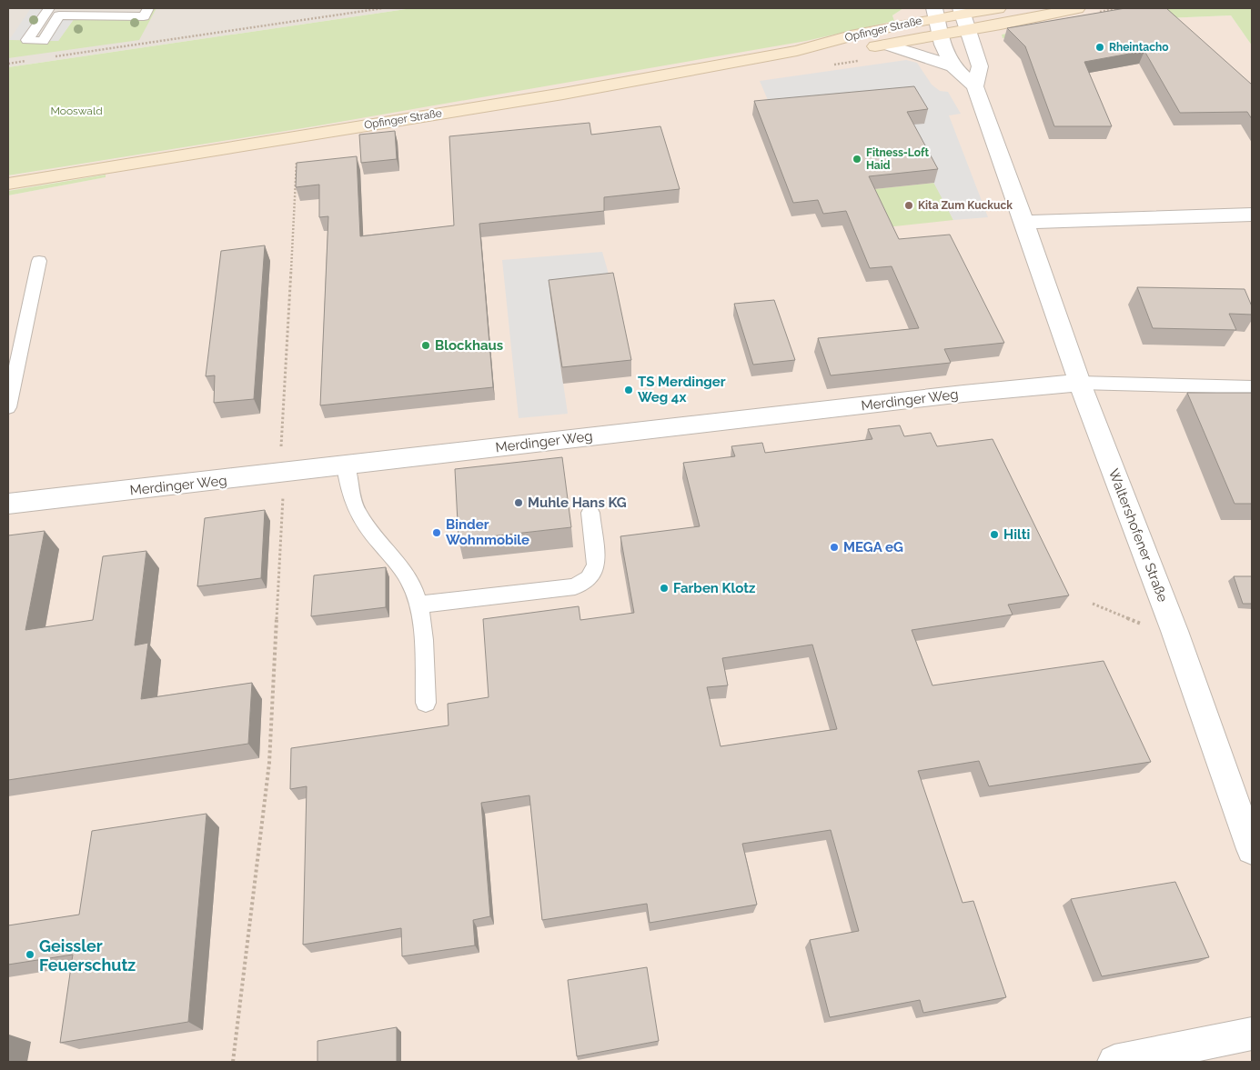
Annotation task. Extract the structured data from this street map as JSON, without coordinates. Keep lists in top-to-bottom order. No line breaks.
{"streets":{"main road":["Opfinger Straße"],"street":["Merdinger Weg","Waltershofener Straße"]},"crossings":[["Opfinger Straße","Waltershofener Straße"],["Merdinger Weg","Waltershofener Straße"]],"parks":["Mooswald"],"places":["Rheintacho","Fitness-Loft Haid","Kita Zum Kuckuck","Blockhaus","TS Merdinger Weg 4x","Muhle Hans KG","Binder Wohnmobile","Hilti","MEGA eG","Farben Klotz","Geissler Feuerschutz"]}
